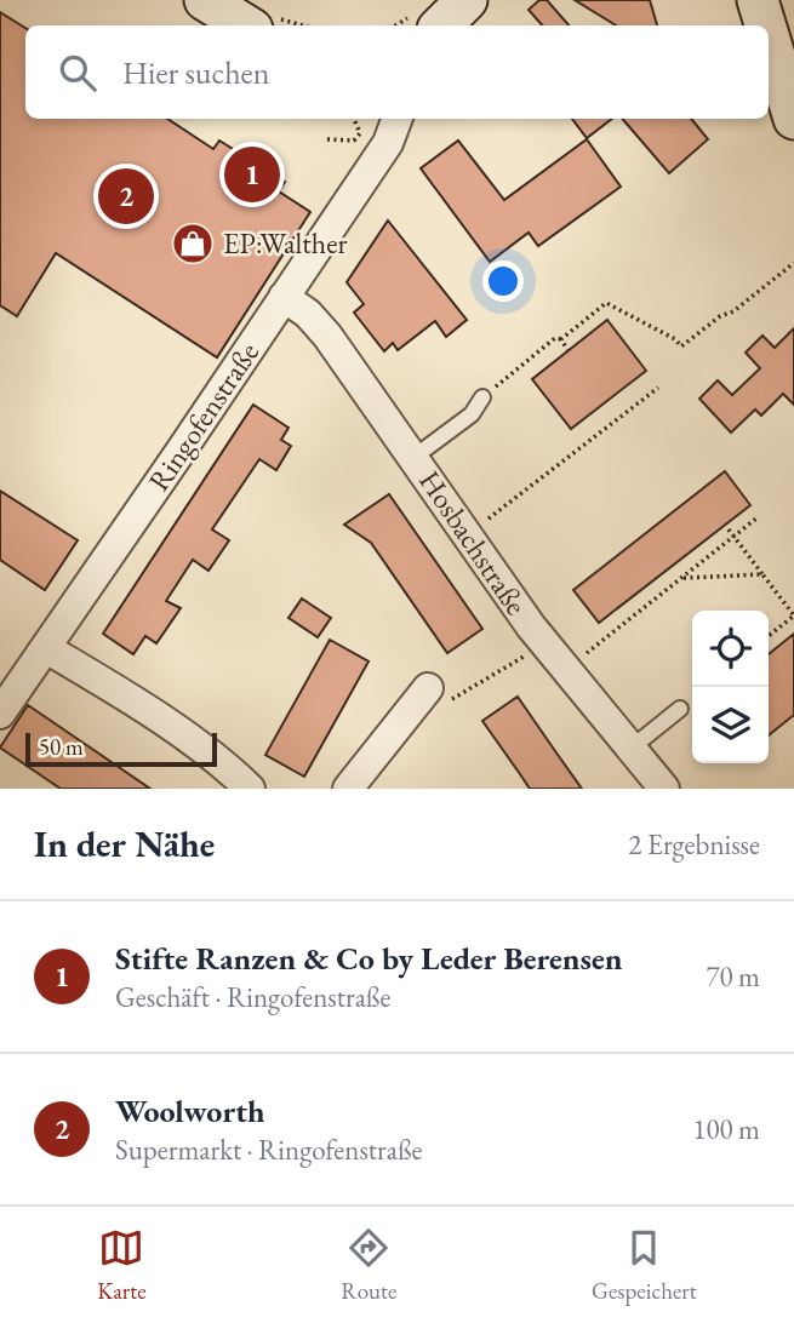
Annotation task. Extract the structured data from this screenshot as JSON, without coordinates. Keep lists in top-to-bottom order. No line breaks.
{"streets":{"street":["Ringofenstraße","Hosbachstraße"]},"crossings":[["Ringofenstraße","Hosbachstraße"]],"places":{"shop":["EP:Walther"]},"scale_bar":"50 m","page":{"search":"Hier suchen","pins":["1","2"],"scale":"50 m","heading":["In der Nähe","2 Ergebnisse"],"list":[{"mark":"1","name":"Stifte Ranzen & Co by Leder Berensen","note":"Geschäft · Ringofenstraße","value":"70 m"},{"mark":"2","name":"Woolworth","note":"Supermarkt · Ringofenstraße","value":"100 m"}],"nav":["Karte","Route","Gespeichert"]}}
